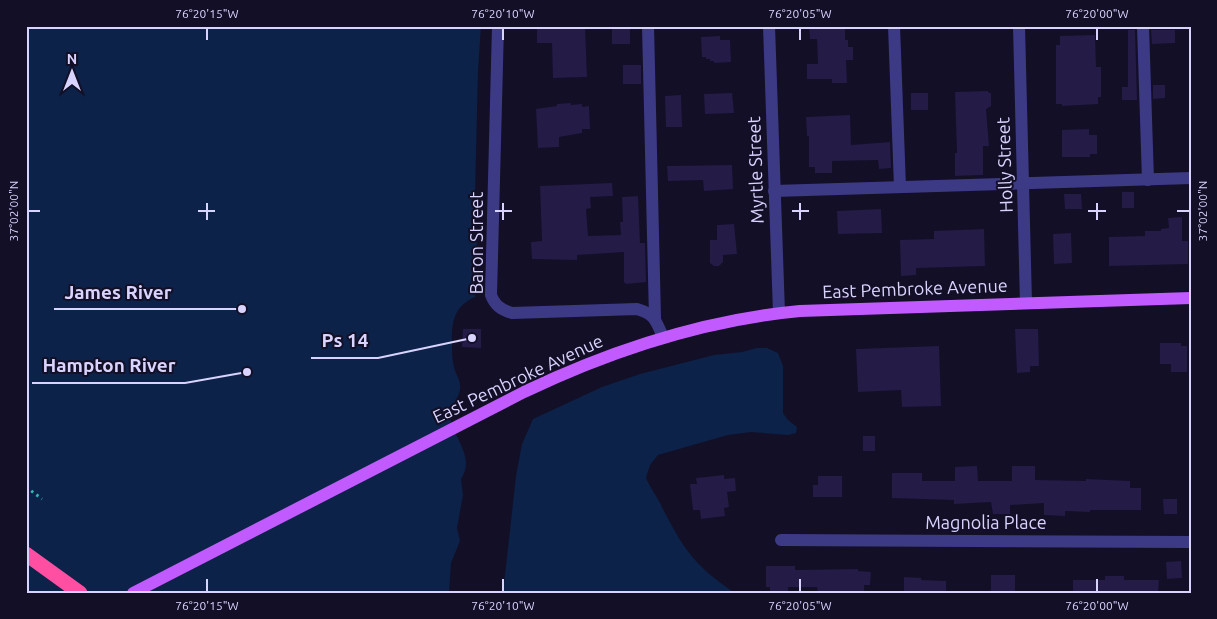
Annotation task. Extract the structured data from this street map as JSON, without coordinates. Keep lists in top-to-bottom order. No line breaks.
{"streets":{"main road":["East Pembroke Avenue"],"street":["Holly Street","Myrtle Street","Baron Street","Magnolia Place"]},"crossings":[["Holly Street","East Pembroke Avenue"],["Myrtle Street","East Pembroke Avenue"]],"places":["James River","Ps 14","Hampton River"],"north":"top","coordinates":["76°20'15\"W","76°20'10\"W","76°20'05\"W","76°20'00\"W","37°02'00\"N"]}
